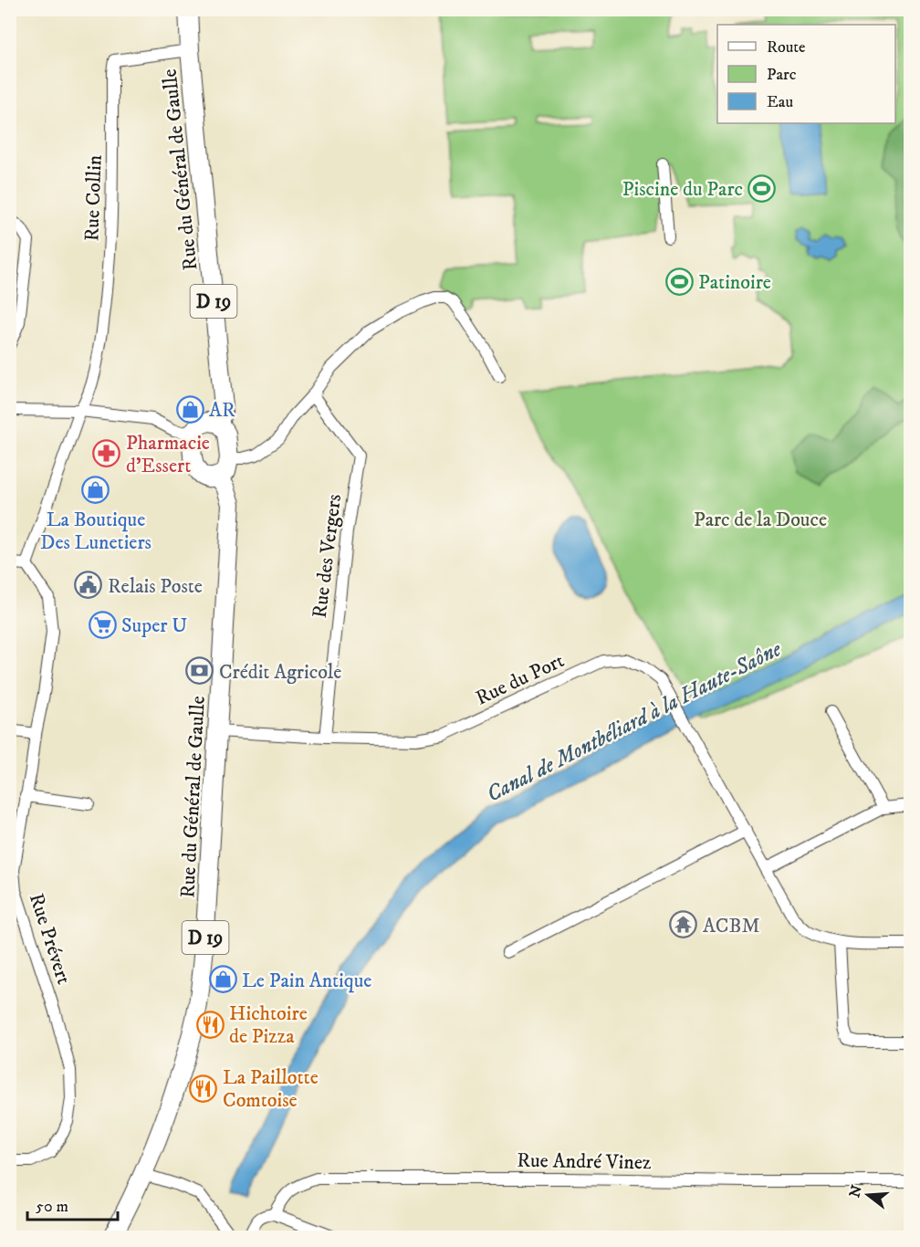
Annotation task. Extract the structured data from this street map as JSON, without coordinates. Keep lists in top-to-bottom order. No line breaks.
{"streets":{"main road":["Rue du Général de Gaulle","D 19"],"street":["Rue Collin","Rue des Vergers","Rue du Port","Rue Prévert","Rue André Vinez"]},"crossings":[["Rue du Général de Gaulle","Rue Collin"],["Rue du Général de Gaulle","Rue du Port"],["Rue Collin","Rue Prévert"],["Rue des Vergers","Rue du Port"]],"water":["Canal de Montbéliard à la Haute-Saône"],"parks":["Parc de la Douce"],"places":{"sports":["Piscine du Parc","Patinoire"],"shop":["AR","La Boutique Des Lunetiers","Le Pain Antique"],"pharmacy":["Pharmacie d'Essert"],"public building":["Relais Poste"],"supermarket":["Super U"],"bank":["Crédit Agricole"],"temple":["ACBM"],"restaurant":["Hichtoire de Pizza","La Paillotte Comtoise"]},"legend":["Route","Parc","Eau"],"scale_bar":"50 m","north":"left"}
